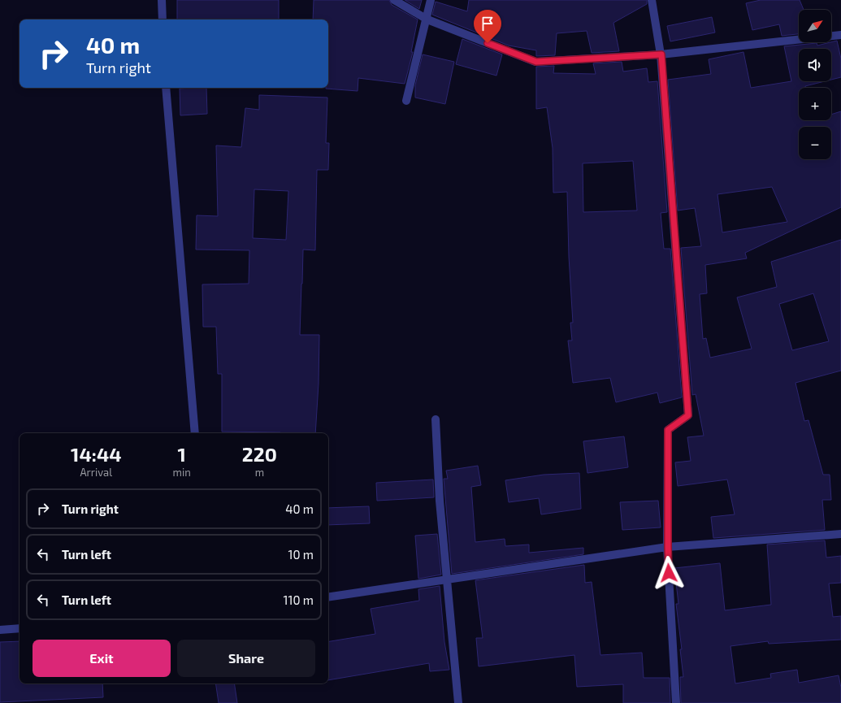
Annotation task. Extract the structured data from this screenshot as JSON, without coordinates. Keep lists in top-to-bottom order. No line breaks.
{"north":"top right","page":{"map_buttons":["+","−"],"turn":["40 m","Turn right"],"eta":["14:44","Arrival","1","min","220","m"],"list":[{"name":"Turn right","value":"40 m"},{"name":"Turn left","value":"10 m"},{"name":"Turn left","value":"110 m"}],"buttons":["Exit","Share"]}}
